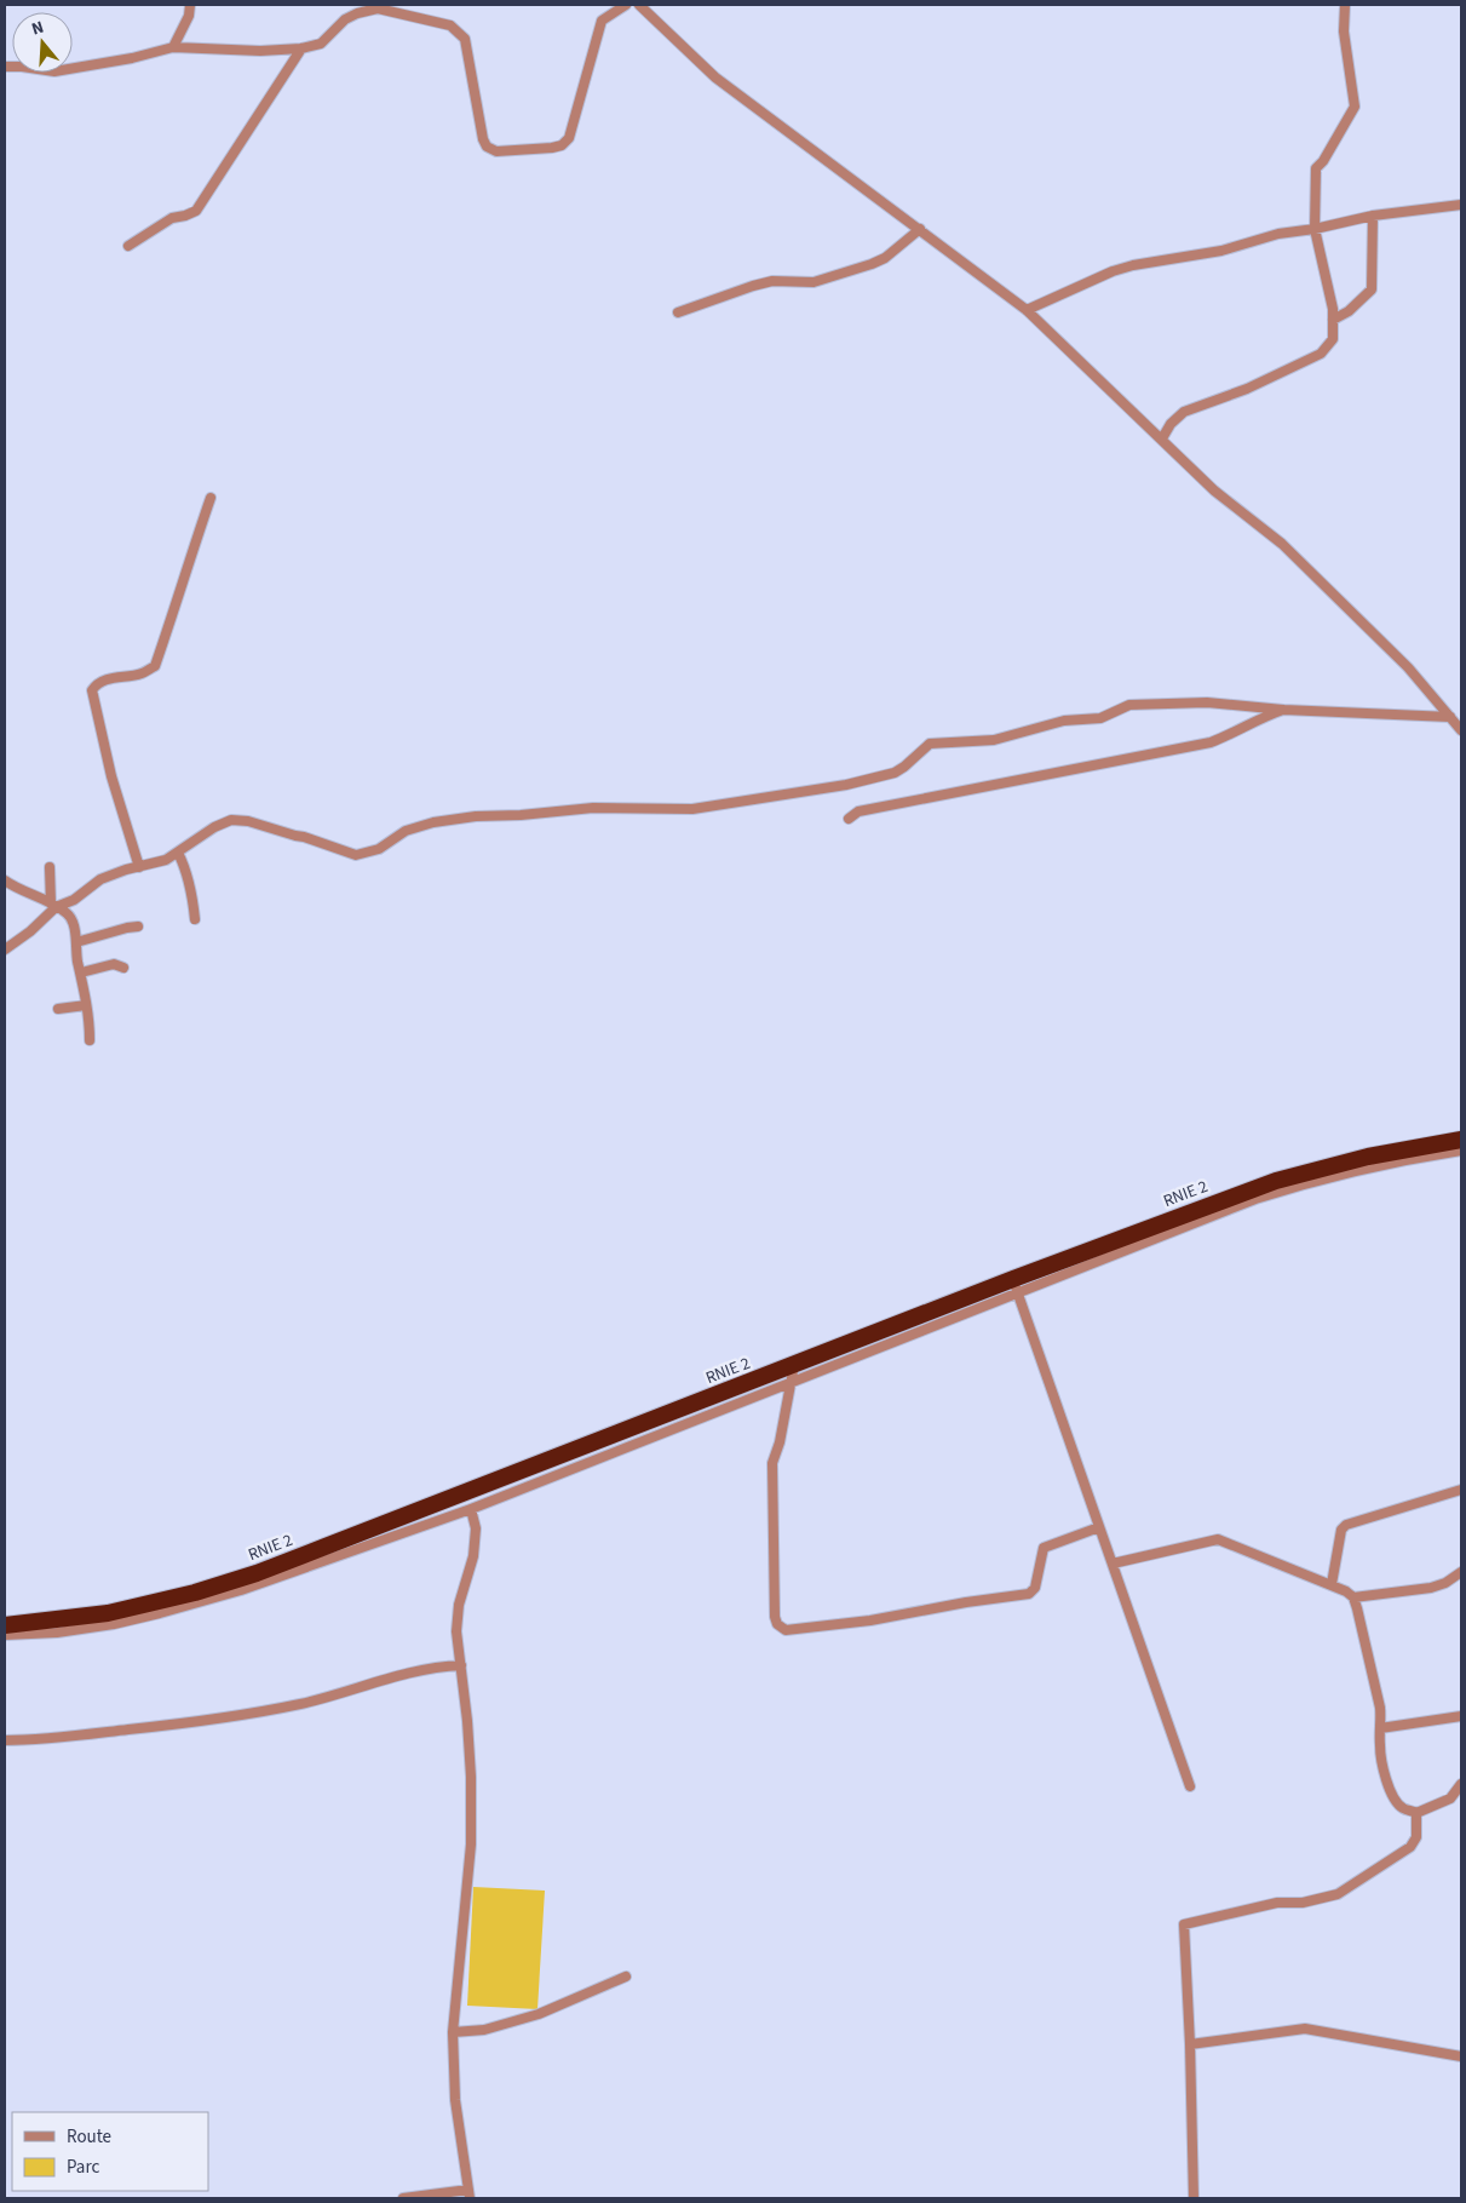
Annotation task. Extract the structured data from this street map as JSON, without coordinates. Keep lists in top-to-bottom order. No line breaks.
{"streets":{"highway":["RNIE 2"]},"legend":["Route","Parc"],"north":"top"}
